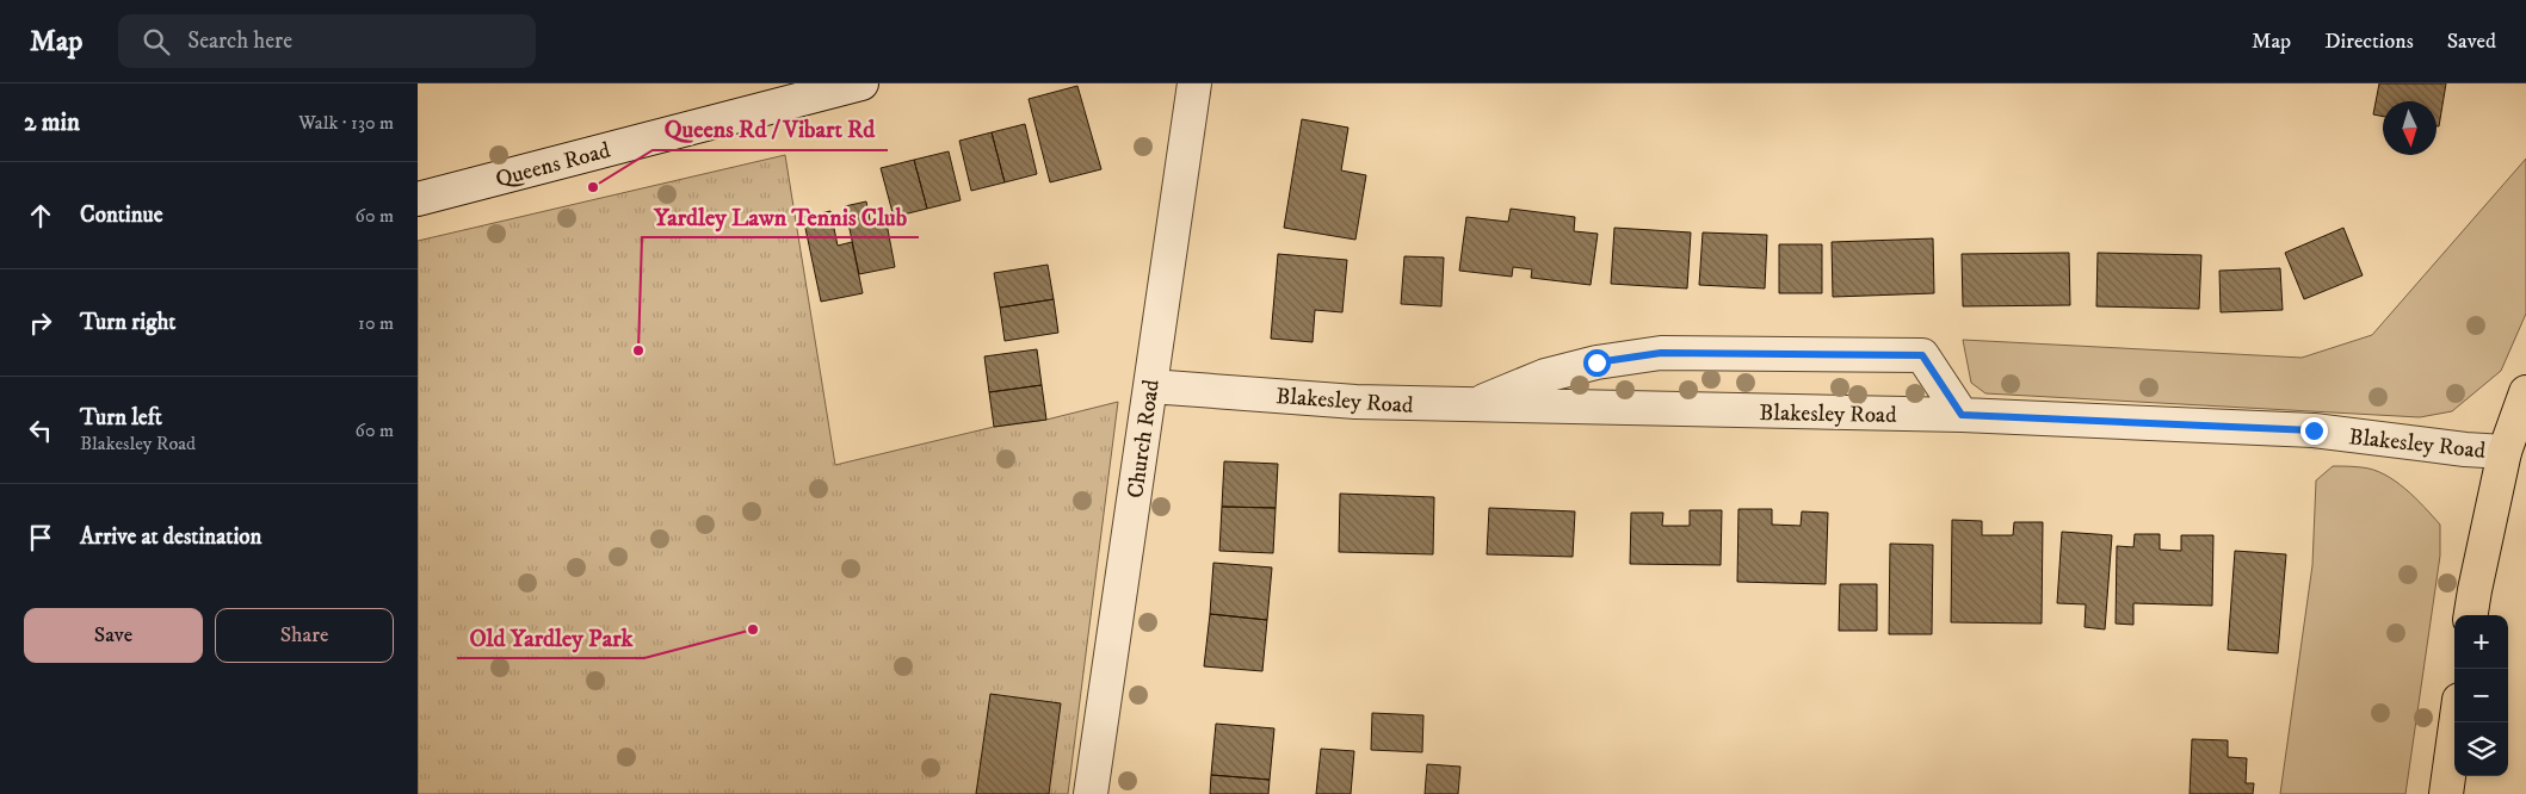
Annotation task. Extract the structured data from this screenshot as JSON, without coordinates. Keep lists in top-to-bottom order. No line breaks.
{"streets":{"street":["Queens Road","Blakesley Road","Church Road"]},"crossings":[["Blakesley Road","Church Road"]],"places":["Queens Rd / Vibart Rd","Yardley Lawn Tennis Club","Old Yardley Park"],"north":"bottom","page":{"header":"Map","search":"Search here","nav":["Map","Directions","Saved"],"heading":["2 min","Walk · 130 m"],"list":[["Continue","60 m"],["Turn right","10 m"],["Turn left","Blakesley Road","60 m"],"Arrive at destination"],"buttons":["Save","Share"],"map_buttons":["+","−"]}}
